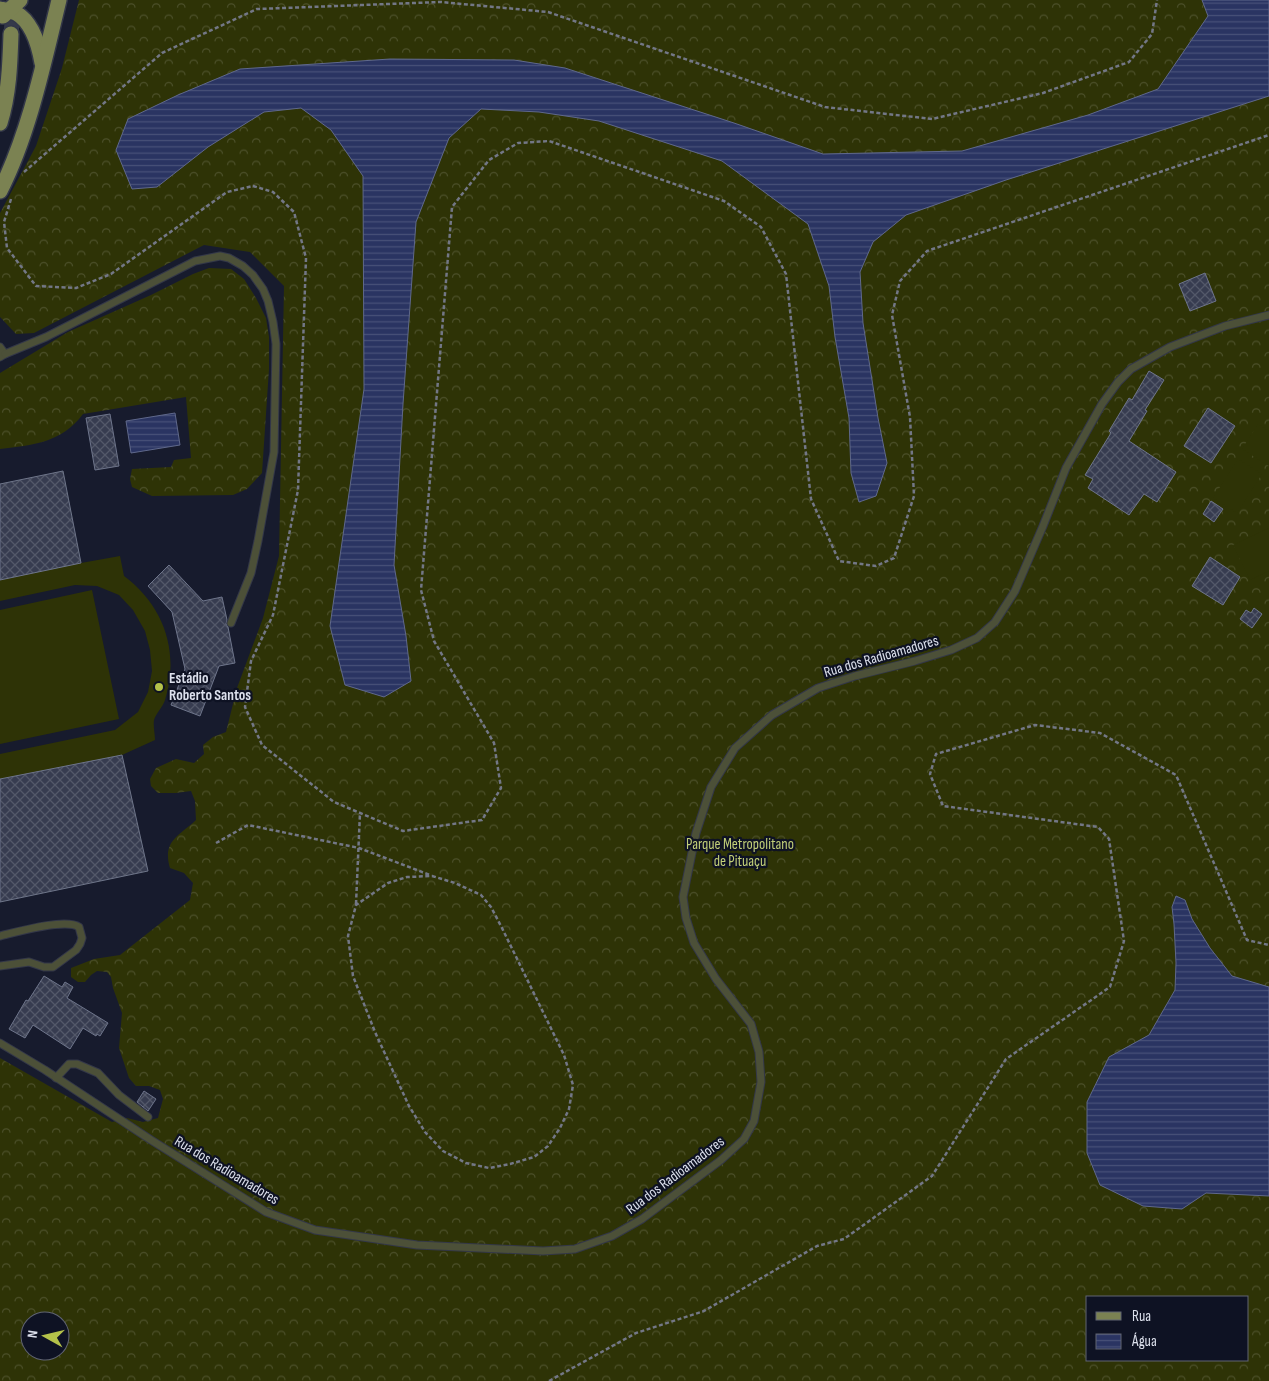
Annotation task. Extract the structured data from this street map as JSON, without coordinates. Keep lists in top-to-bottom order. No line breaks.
{"streets":{"lane":["Rua dos Radioamadores"]},"parks":["Parque Metropolitano de Pituaçu"],"places":["Estádio Roberto Santos"],"legend":["Rua","Água"],"north":"left"}
